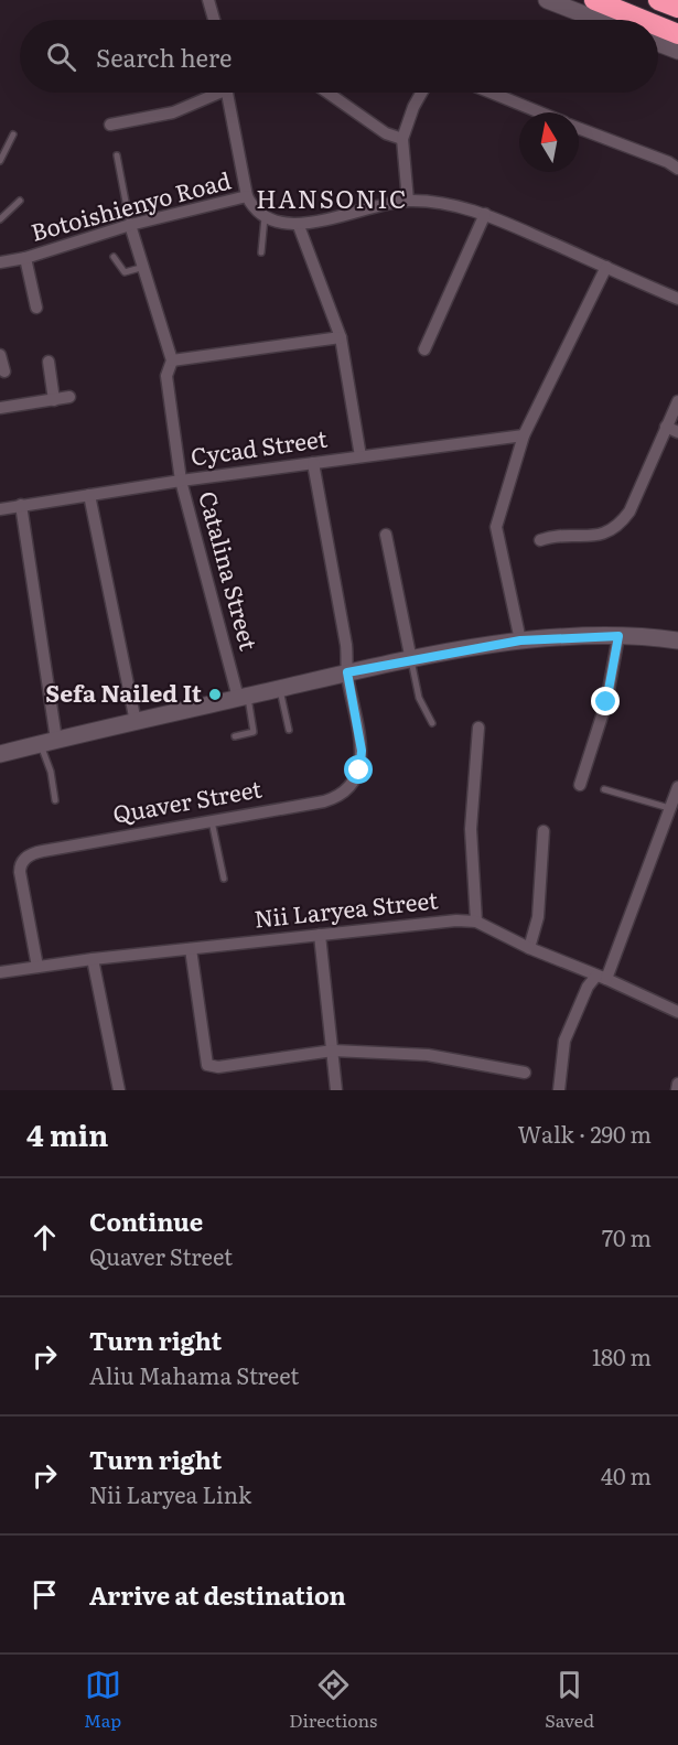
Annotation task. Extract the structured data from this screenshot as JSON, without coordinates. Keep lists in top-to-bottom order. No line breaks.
{"streets":{"street":["Botoishienyo Road","Cycad Street","Catalina Street","Quaver Street","Nii Laryea Street"]},"crossings":[["Botoishienyo Road","Catalina Street"],["Cycad Street","Catalina Street"],["Cycad Street","Quaver Street"],["Quaver Street","Nii Laryea Street"]],"districts":["HANSONIC"],"places":["Sefa Nailed It"],"north":"top","page":{"search":"Search here","heading":["4 min","Walk · 290 m"],"list":[["Continue","Quaver Street","70 m"],["Turn right","Aliu Mahama Street","180 m"],["Turn right","Nii Laryea Link","40 m"],"Arrive at destination"],"nav":["Map","Directions","Saved"]}}
